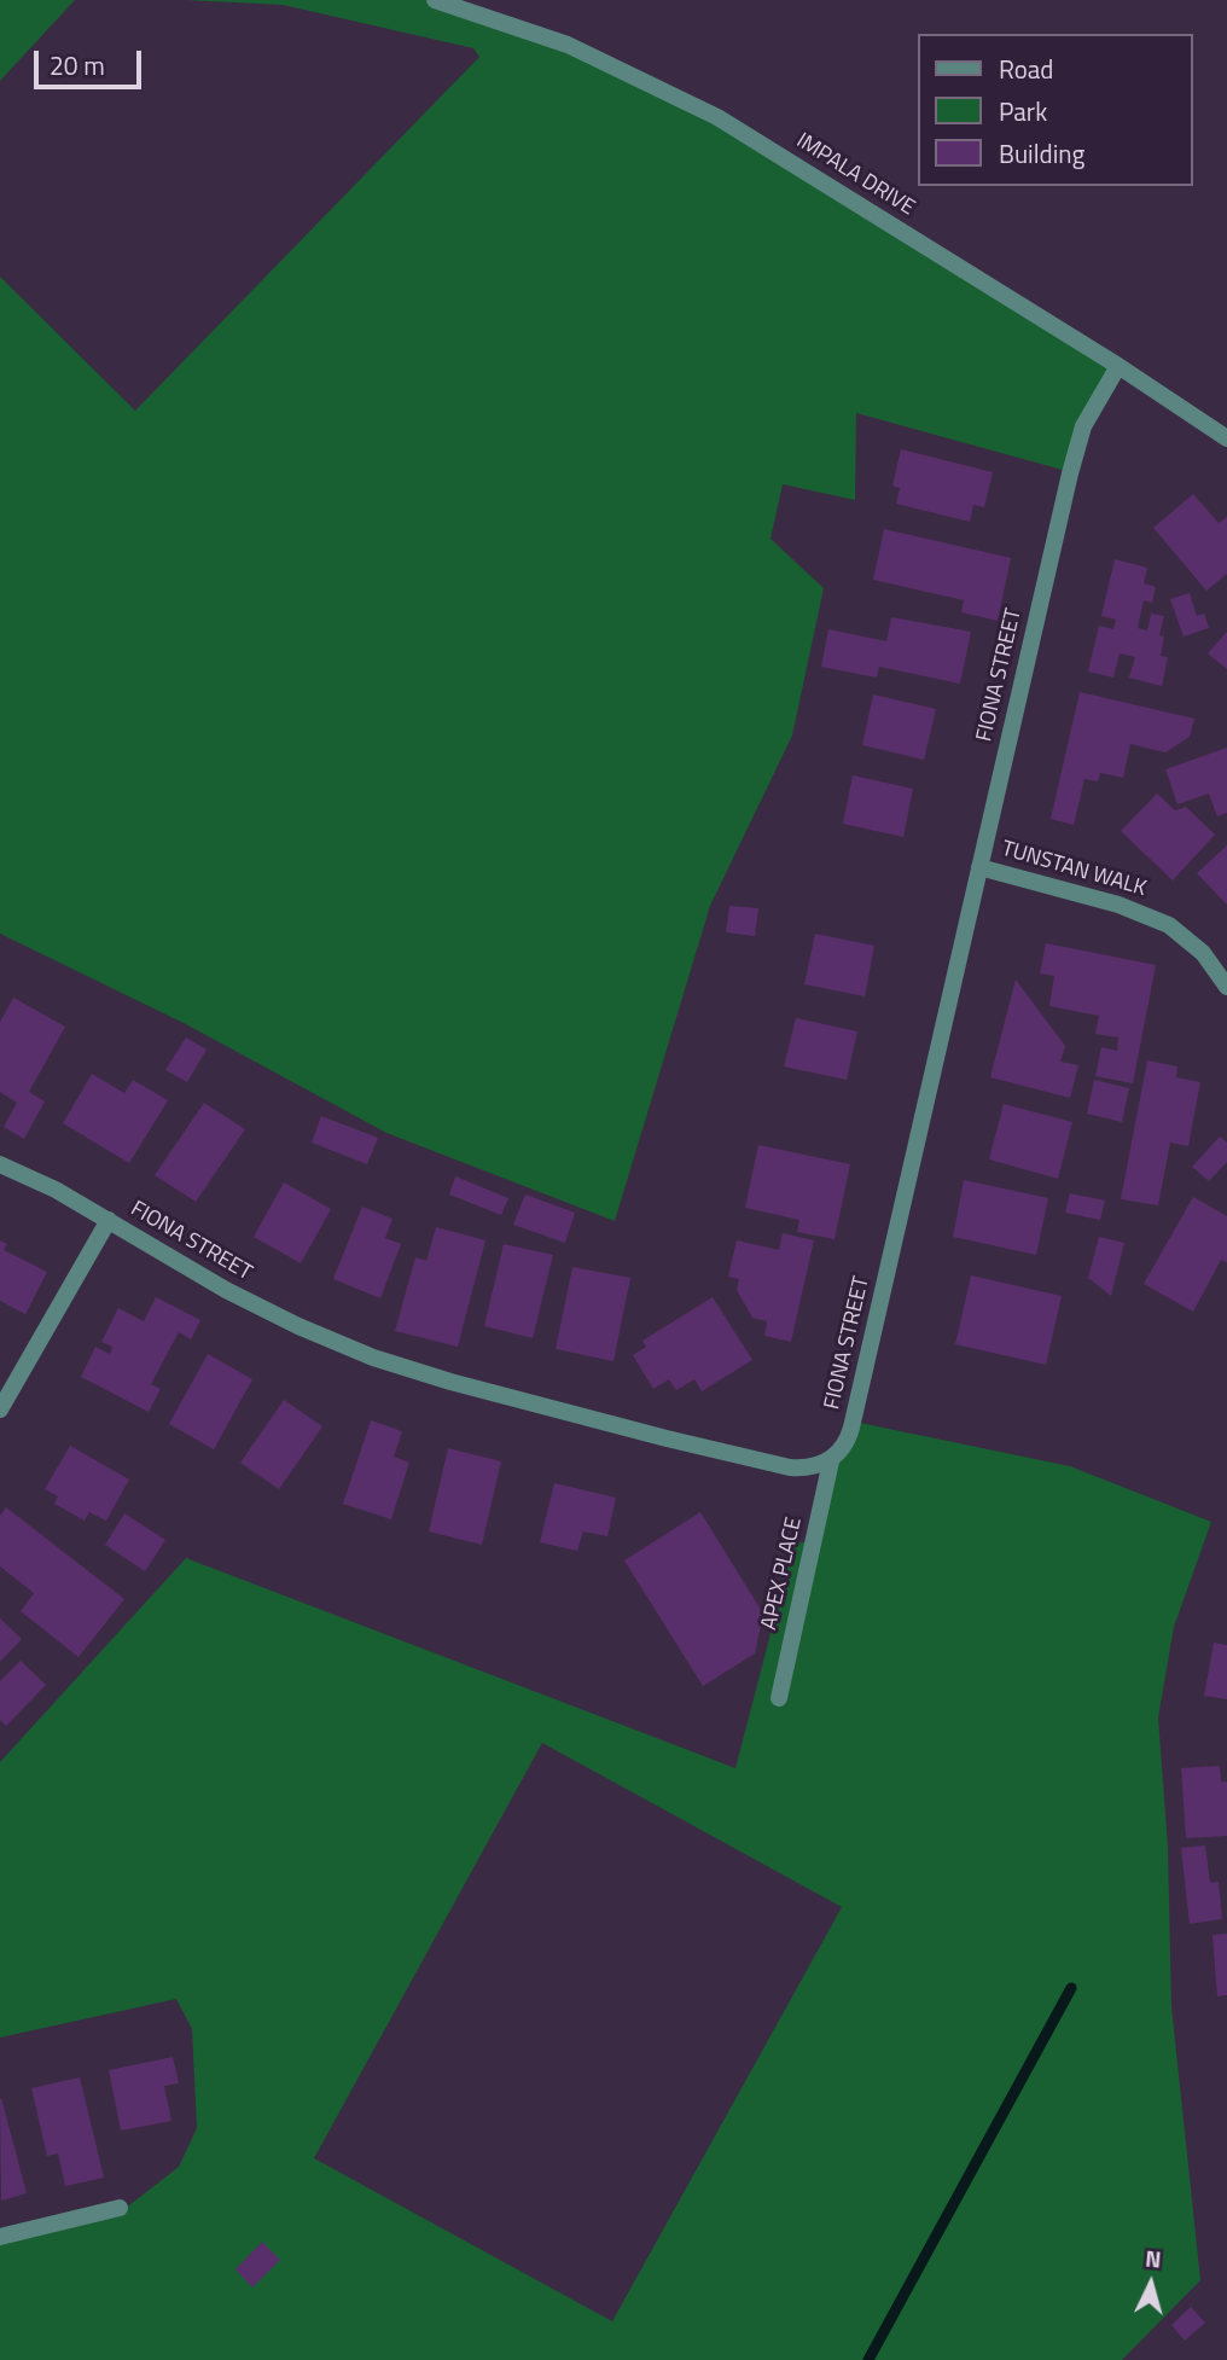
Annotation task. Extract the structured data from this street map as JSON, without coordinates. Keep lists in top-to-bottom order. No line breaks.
{"streets":{"street":["IMPALA DRIVE","FIONA STREET","TUNSTAN WALK","APEX PLACE"]},"crossings":[["IMPALA DRIVE","FIONA STREET"],["FIONA STREET","TUNSTAN WALK"],["FIONA STREET","APEX PLACE"]],"legend":["Road","Park","Building"],"scale_bar":"20 m","north":"top"}
